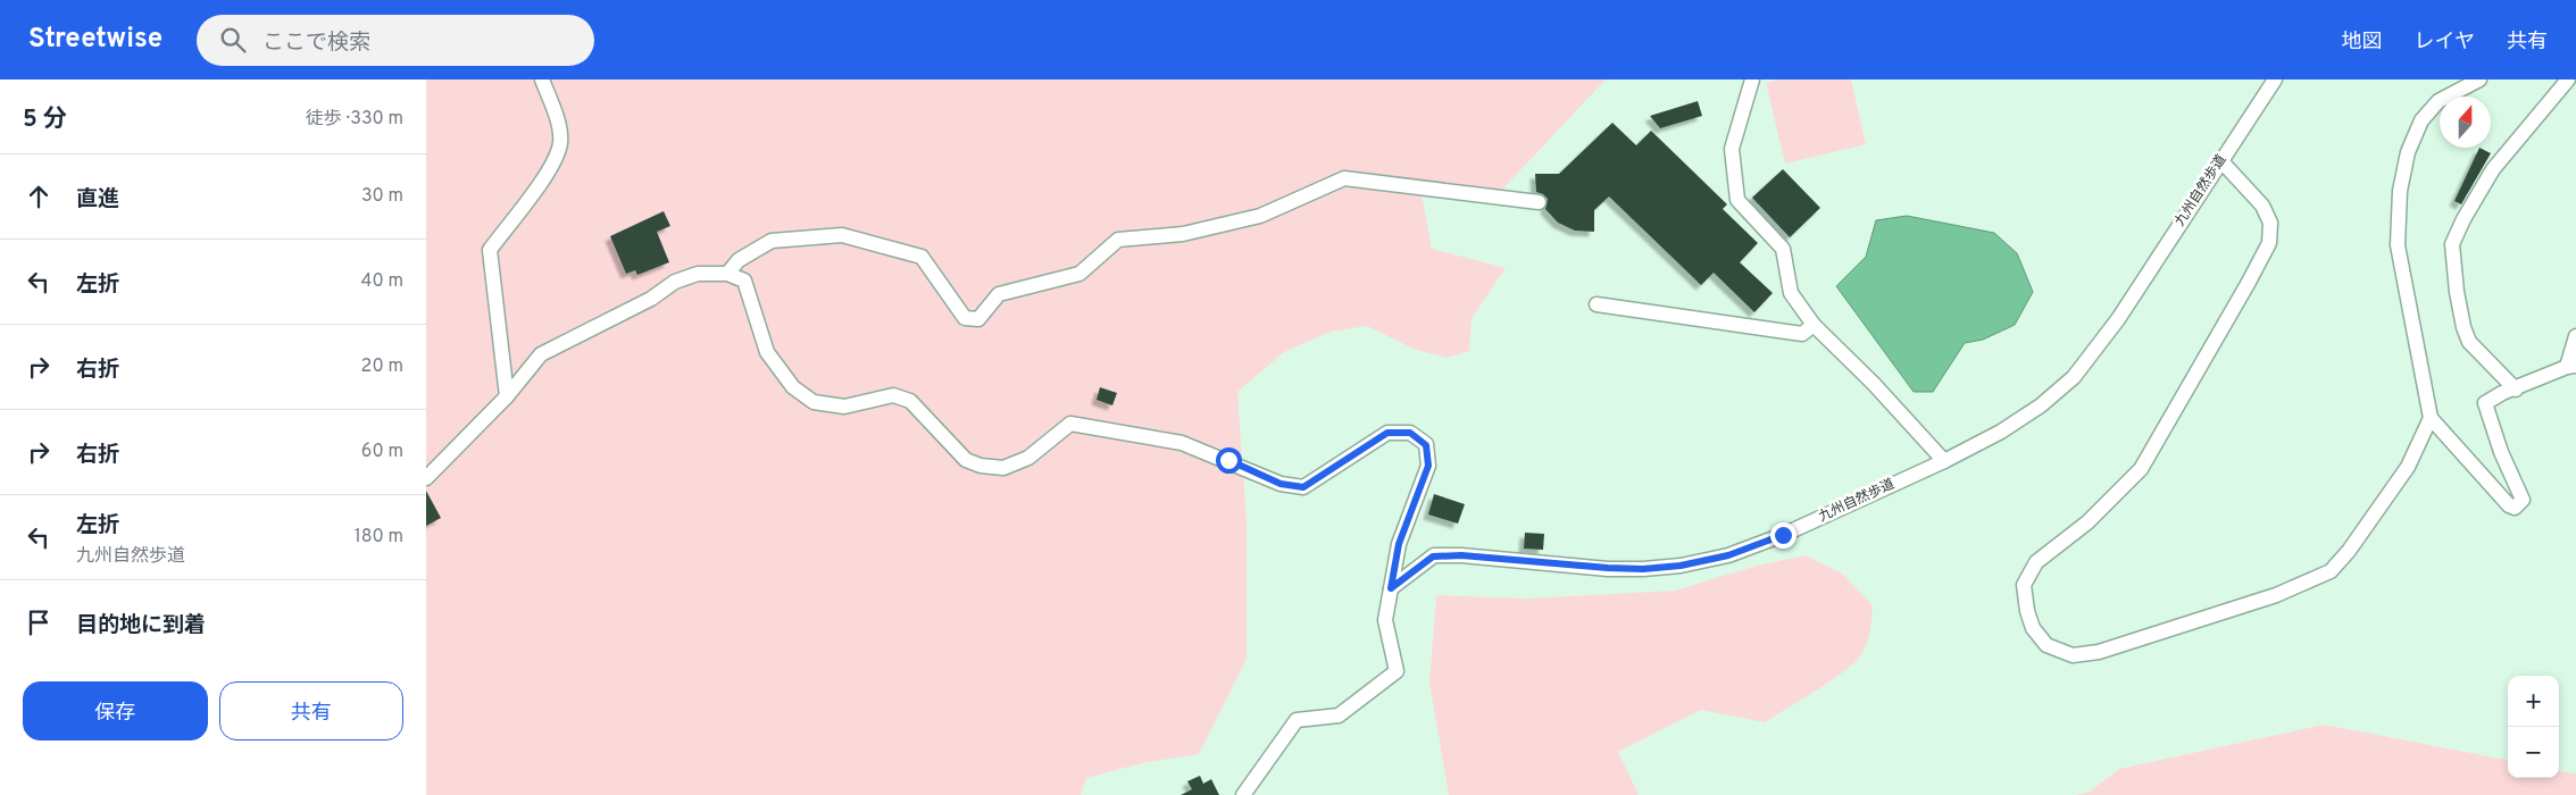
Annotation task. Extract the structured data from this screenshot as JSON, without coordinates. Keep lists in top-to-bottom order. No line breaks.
{"streets":{"street":["九州自然歩道"]},"north":"top","page":{"header":"Streetwise","search":"ここで検索","nav":["地図","レイヤ","共有"],"heading":["5 分","徒歩 · 330 m"],"list":[["直進","30 m"],["左折","40 m"],["右折","20 m"],["右折","60 m"],["左折","九州自然歩道","180 m"],"目的地に到着"],"buttons":["保存","共有"],"map_buttons":["+","−"]}}
